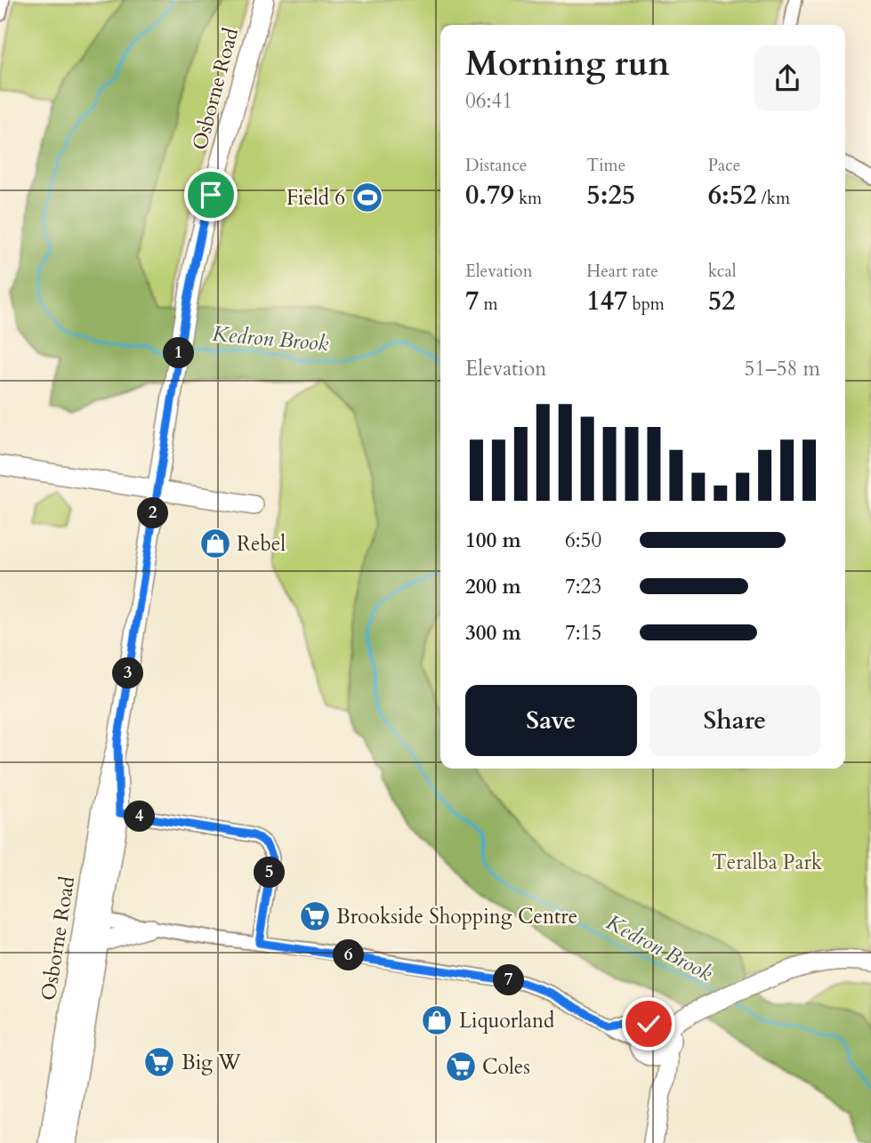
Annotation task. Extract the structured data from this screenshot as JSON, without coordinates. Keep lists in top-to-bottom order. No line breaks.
{"streets":{"street":["Osborne Road"]},"water":["Kedron Brook"],"parks":["Teralba Park"],"places":{"sports":["Field 6"],"shop":["Rebel","Liquorland"],"supermarket":["Brookside Shopping Centre","Big W","Coles"]},"page":{"heading":["Morning run","06:41"],"stats":[["Distance","0.79 km"],["Time","5:25"],["Pace","6:52 /km"],["Elevation","7 m"],["Heart rate","147 bpm"],["kcal","52"]],"pins":["1","2","3","4","5","6","7"],"chart":["Elevation","51–58 m"],"list":[{"name":"100 m","note":"6:50"},{"name":"200 m","note":"7:23"},{"name":"300 m","note":"7:15"}],"buttons":["Save","Share"]}}
